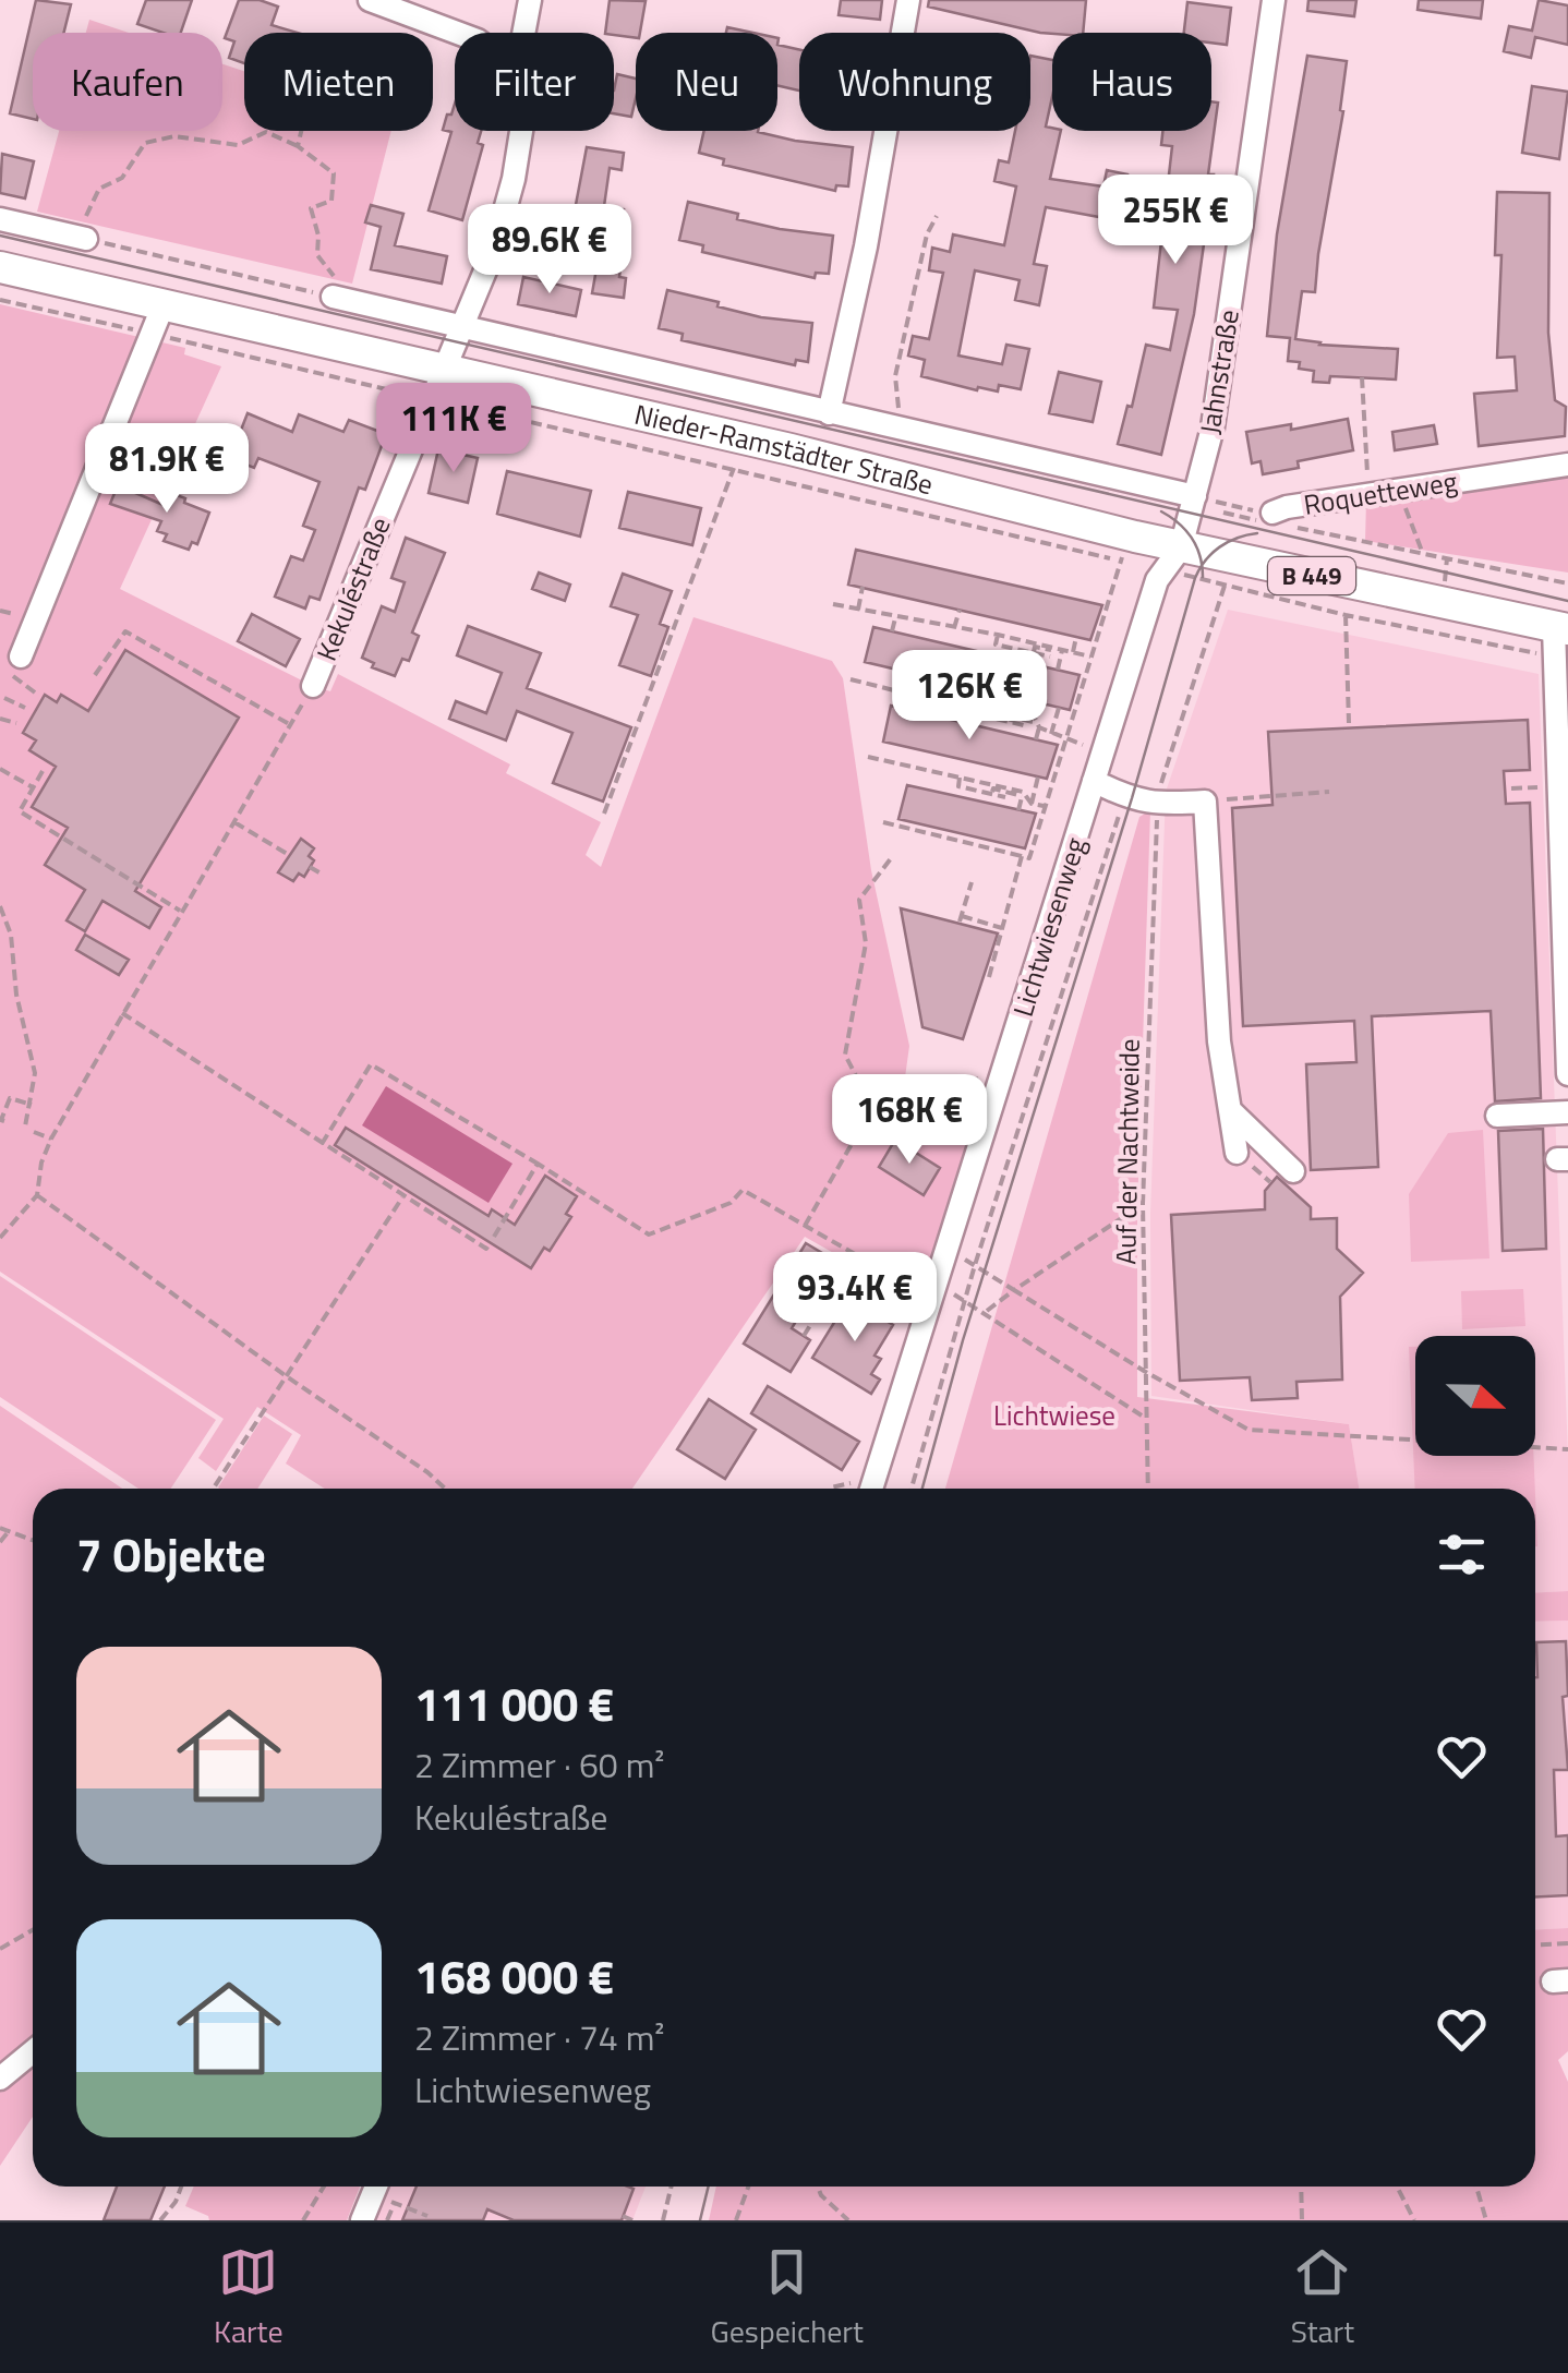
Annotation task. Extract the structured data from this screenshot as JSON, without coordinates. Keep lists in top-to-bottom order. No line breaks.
{"streets":{"main road":["Nieder-Ramstädter Straße","B 449"],"street":["Jahnstraße","Roquetteweg","Kekuléstraße","Lichtwiesenweg"],"path":["Auf der Nachtweide"]},"crossings":[["Jahnstraße","Nieder-Ramstädter Straße"],["Jahnstraße","Roquetteweg"],["Jahnstraße","Lichtwiesenweg"],["Nieder-Ramstädter Straße","Roquetteweg"],["Nieder-Ramstädter Straße","Kekuléstraße"],["Nieder-Ramstädter Straße","Lichtwiesenweg"]],"parks":["Lichtwiese"],"north":"right","page":{"chip":["Kaufen","Mieten","Filter","Neu","Wohnung","Haus"],"price":["255K €","89.6K €","111K €","81.9K €","126K €","168K €","93.4K €"],"heading":"7 Objekte","list":[{"name":"111 000 €","note":"2 Zimmer · 60 m² · Kekuléstraße"},{"name":"168 000 €","note":"2 Zimmer · 74 m² · Lichtwiesenweg"}],"tabs":["Karte","Gespeichert","Start"]}}
